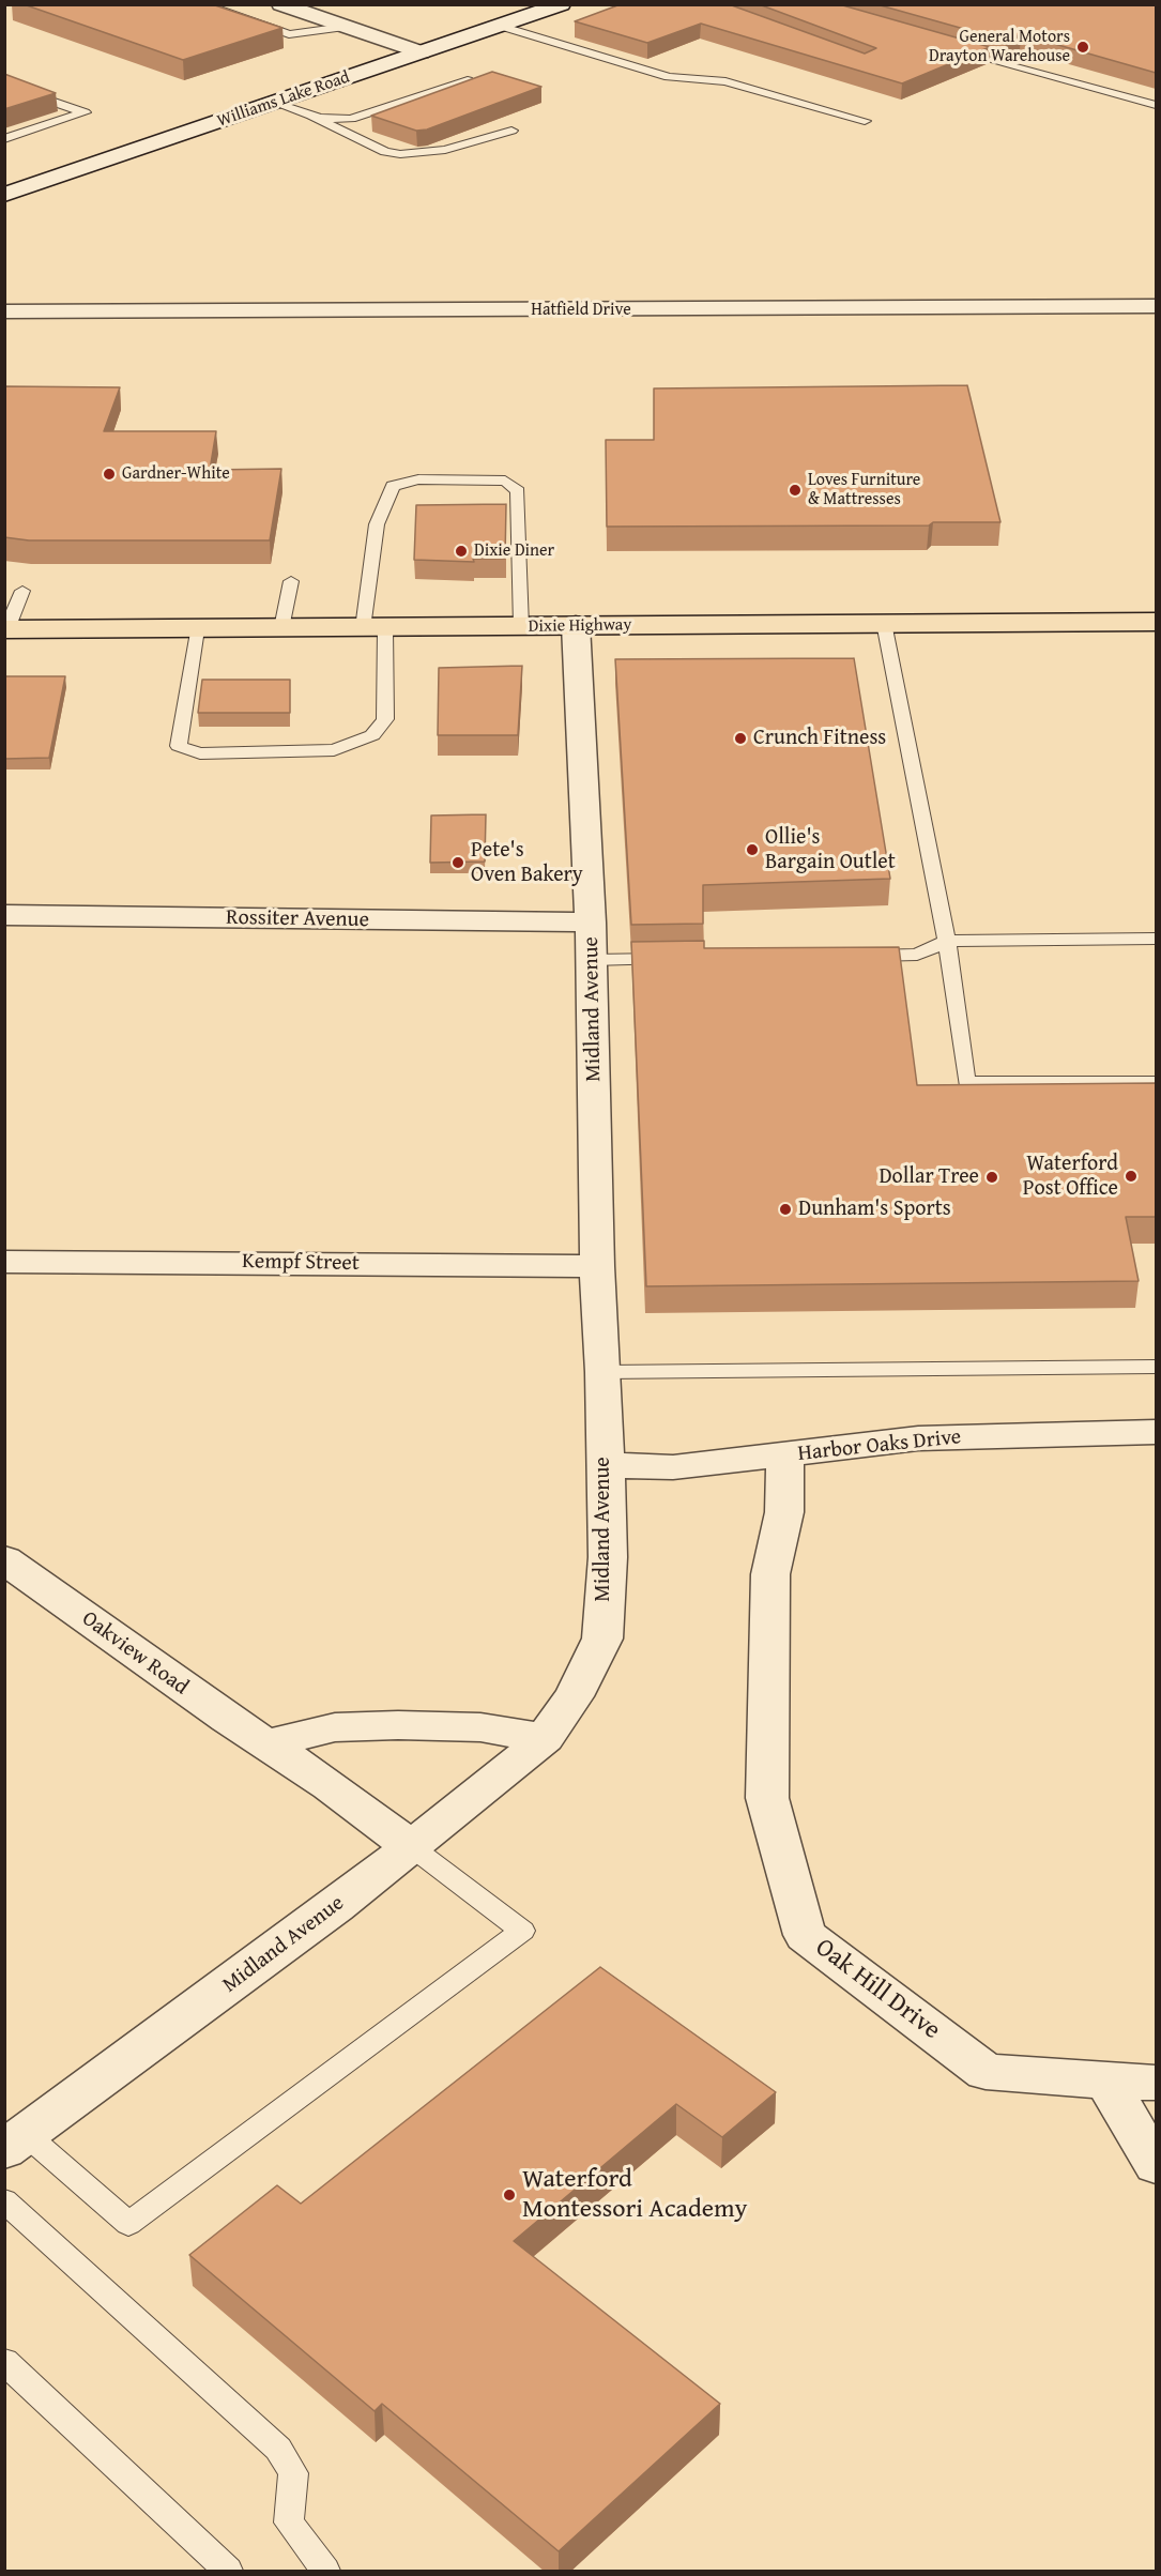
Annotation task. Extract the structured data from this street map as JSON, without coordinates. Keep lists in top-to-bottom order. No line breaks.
{"streets":{"main road":["Dixie Highway"],"street":["Williams Lake Road","Hatfield Drive","Rossiter Avenue","Midland Avenue","Kempf Street","Harbor Oaks Drive","Oakview Road","Oak Hill Drive"]},"crossings":[["Dixie Highway","Midland Avenue"],["Rossiter Avenue","Midland Avenue"],["Midland Avenue","Kempf Street"],["Midland Avenue","Harbor Oaks Drive"],["Midland Avenue","Oakview Road"],["Harbor Oaks Drive","Oak Hill Drive"]],"places":["General Motors Drayton Warehouse","Gardner-White","Loves Furniture & Mattresses","Dixie Diner","Crunch Fitness","Ollie's Bargain Outlet","Pete's Oven Bakery","Waterford Post Office","Dollar Tree","Dunham's Sports","Waterford Montessori Academy"]}
